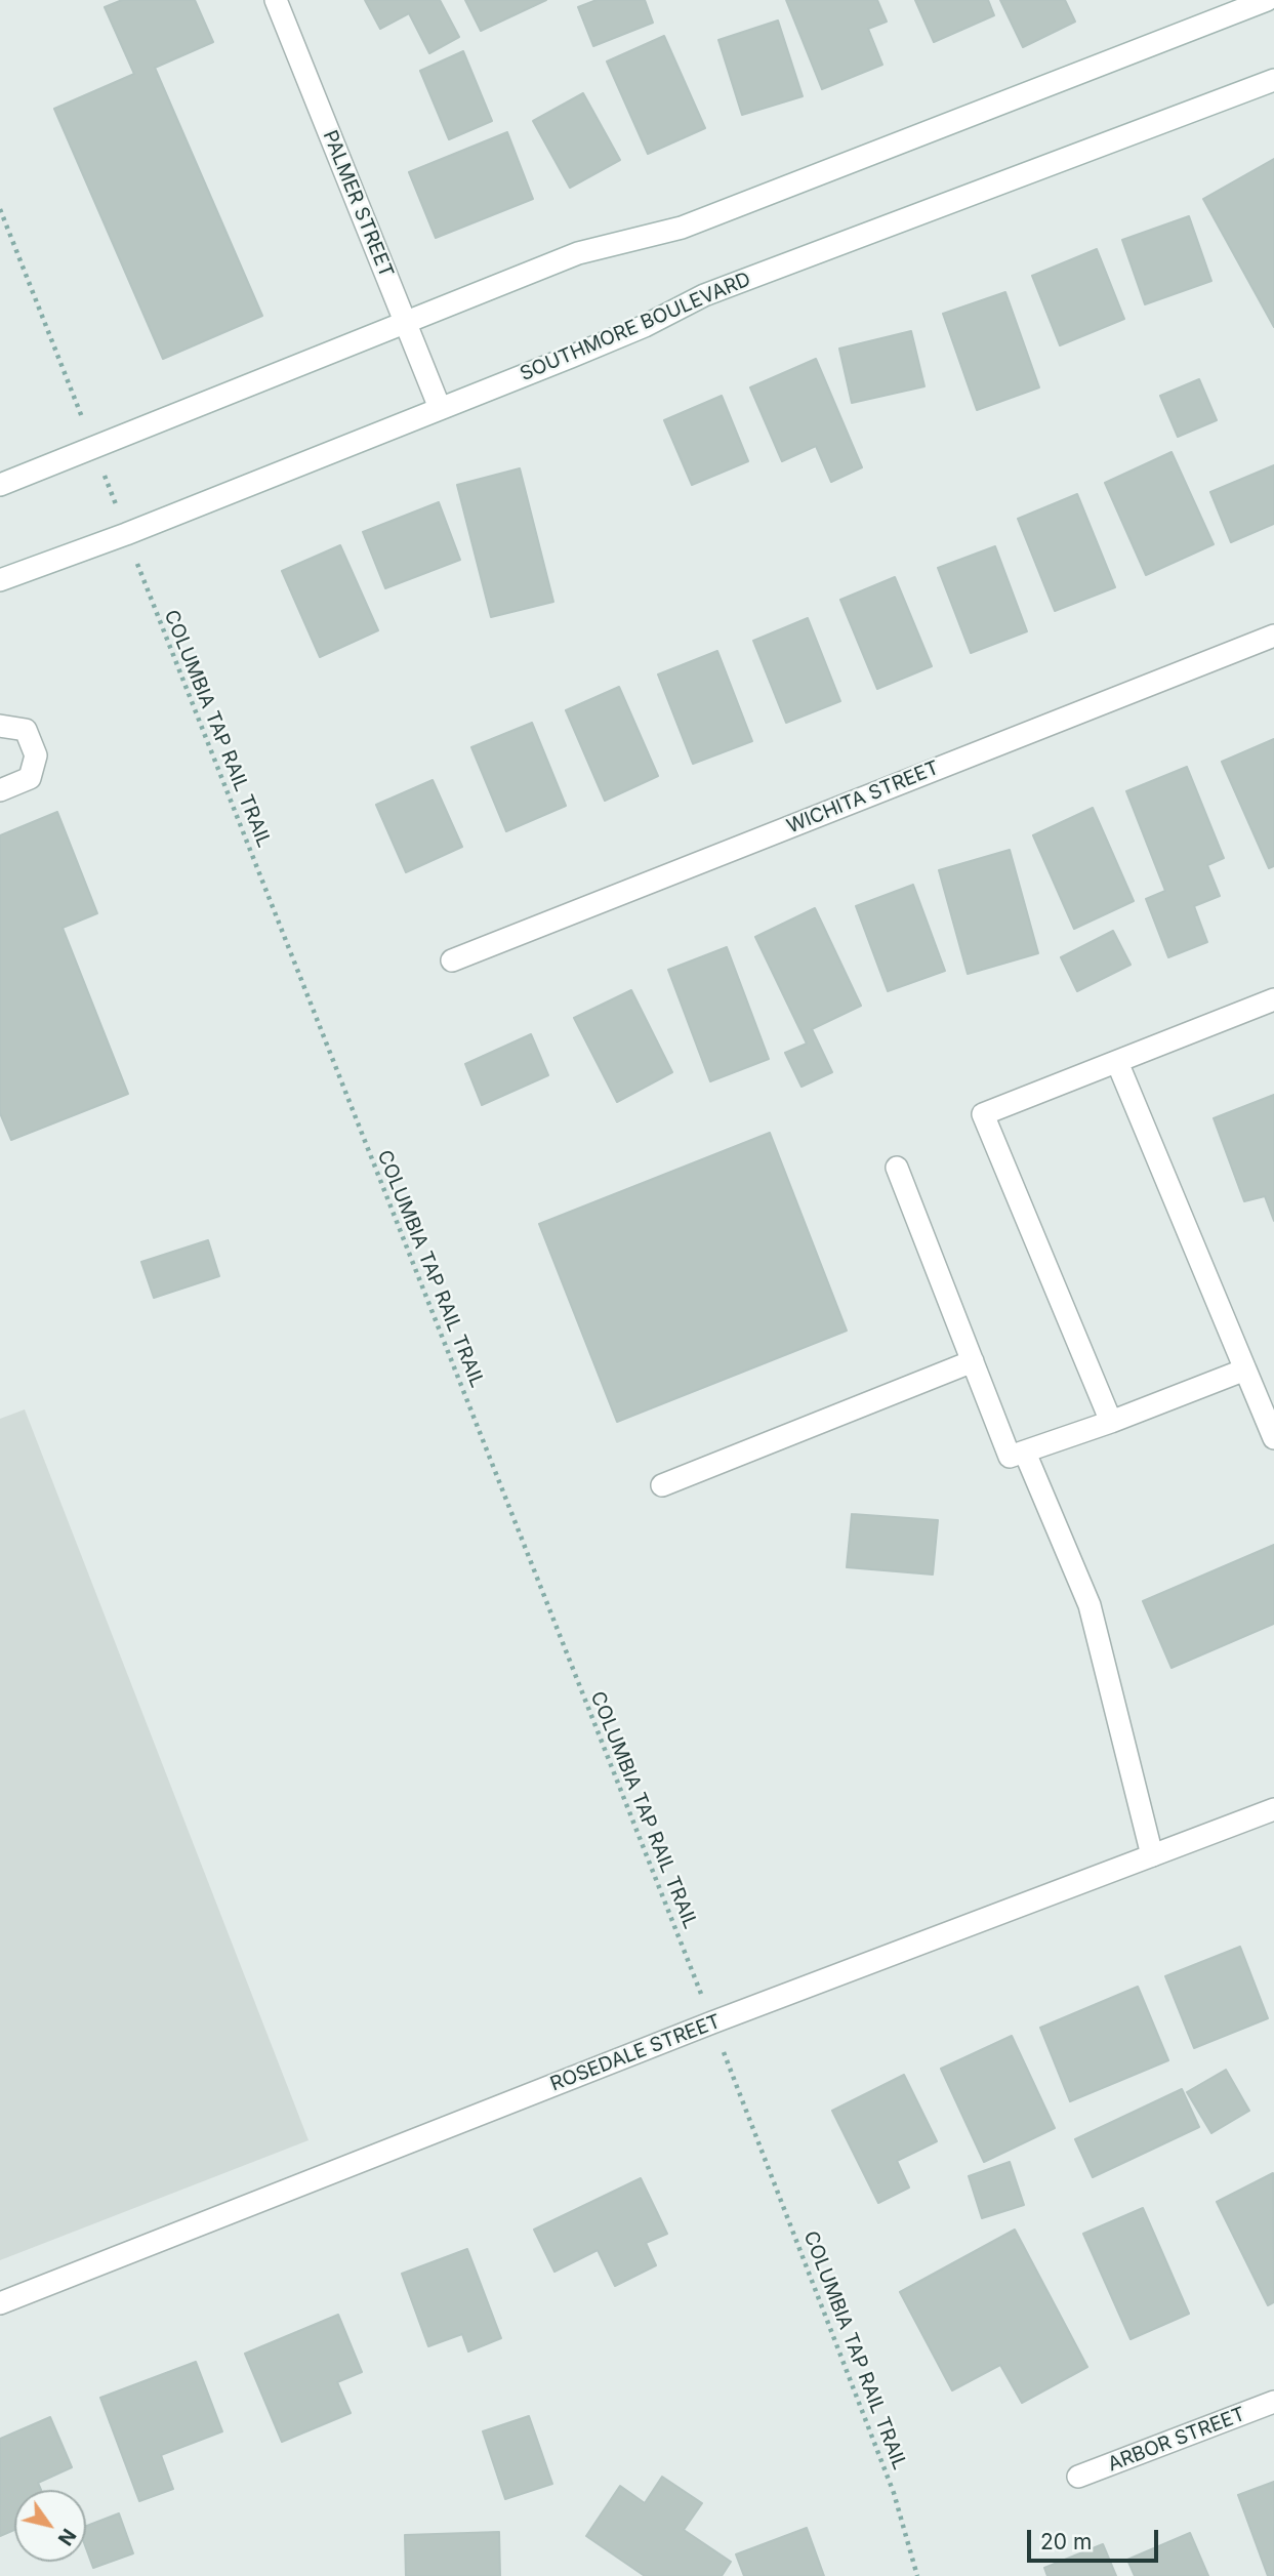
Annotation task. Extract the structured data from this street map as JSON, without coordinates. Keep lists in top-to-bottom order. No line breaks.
{"streets":{"street":["PALMER STREET","SOUTHMORE BOULEVARD","WICHITA STREET","ROSEDALE STREET","ARBOR STREET"],"path":["COLUMBIA TAP RAIL TRAIL"]},"crossings":[["PALMER STREET","SOUTHMORE BOULEVARD"]],"scale_bar":"20 m","north":"bottom right"}
